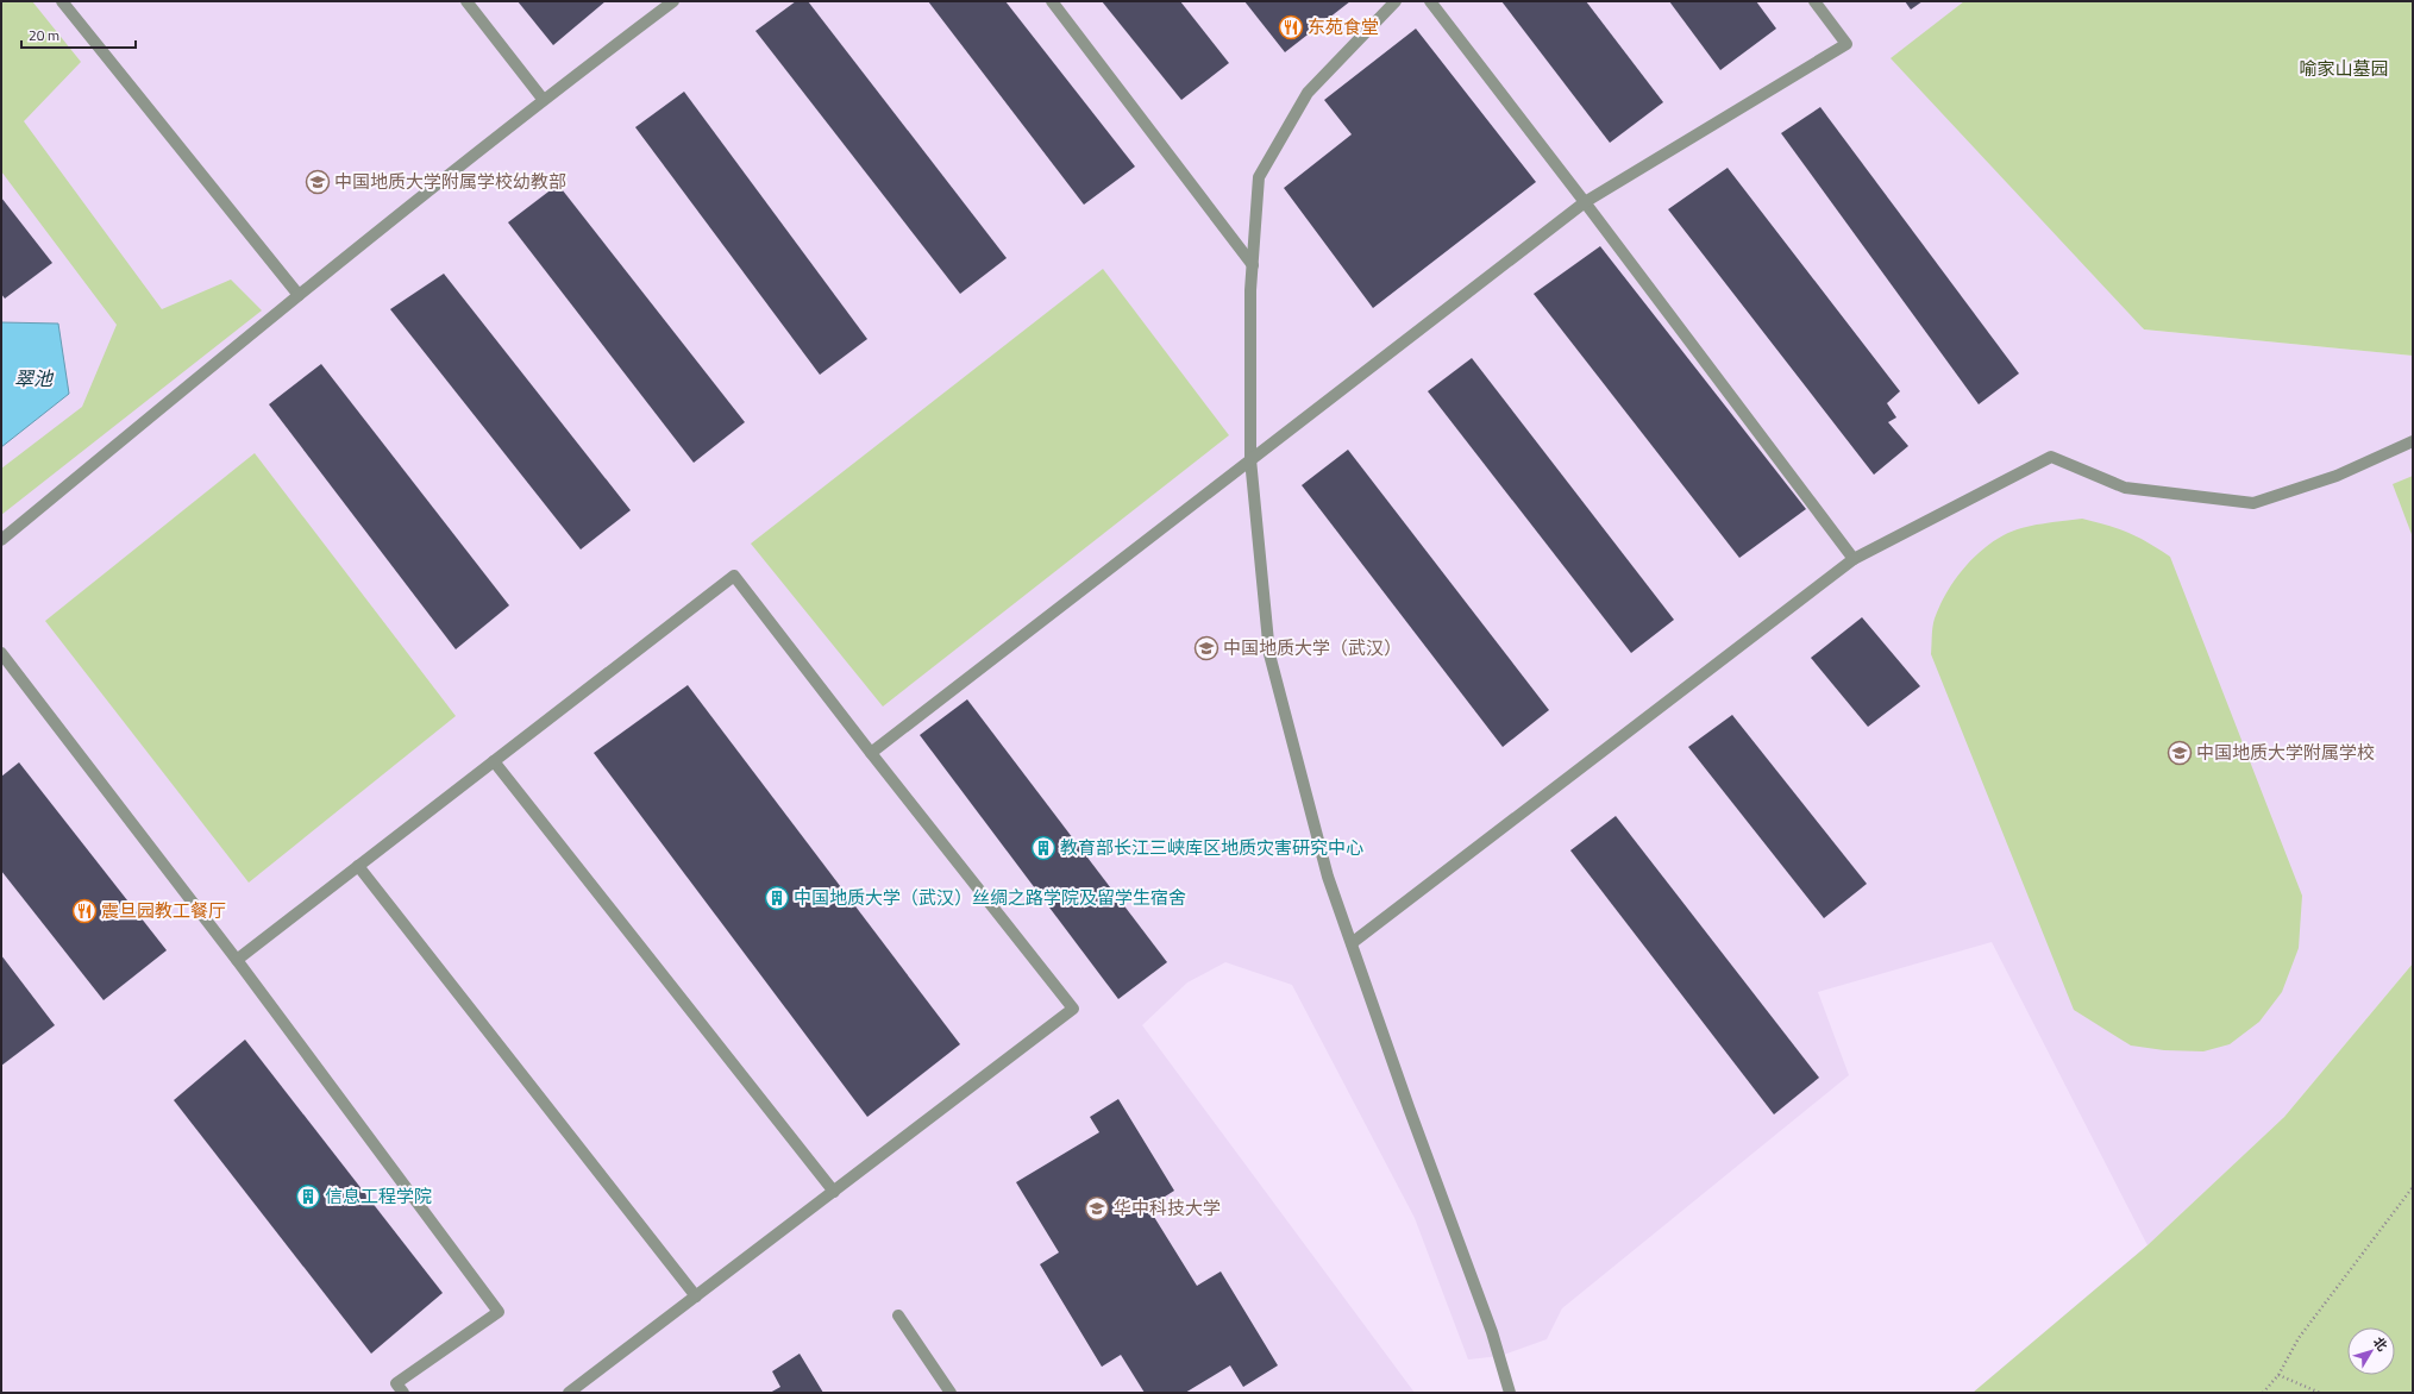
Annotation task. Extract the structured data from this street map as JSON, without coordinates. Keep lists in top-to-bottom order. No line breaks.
{"water":["翠池"],"parks":["喻家山墓园"],"places":{"restaurant":["东苑食堂","震旦园教工餐厅"],"school or university":["中国地质大学附属学校幼教部","中国地质大学（武汉）","中国地质大学附属学校","华中科技大学"],"building":["教育部长江三峡库区地质灾害研究中心","中国地质大学（武汉）丝绸之路学院及留学生宿舍","信息工程学院"]},"scale_bar":"20 m","north":"top right"}
